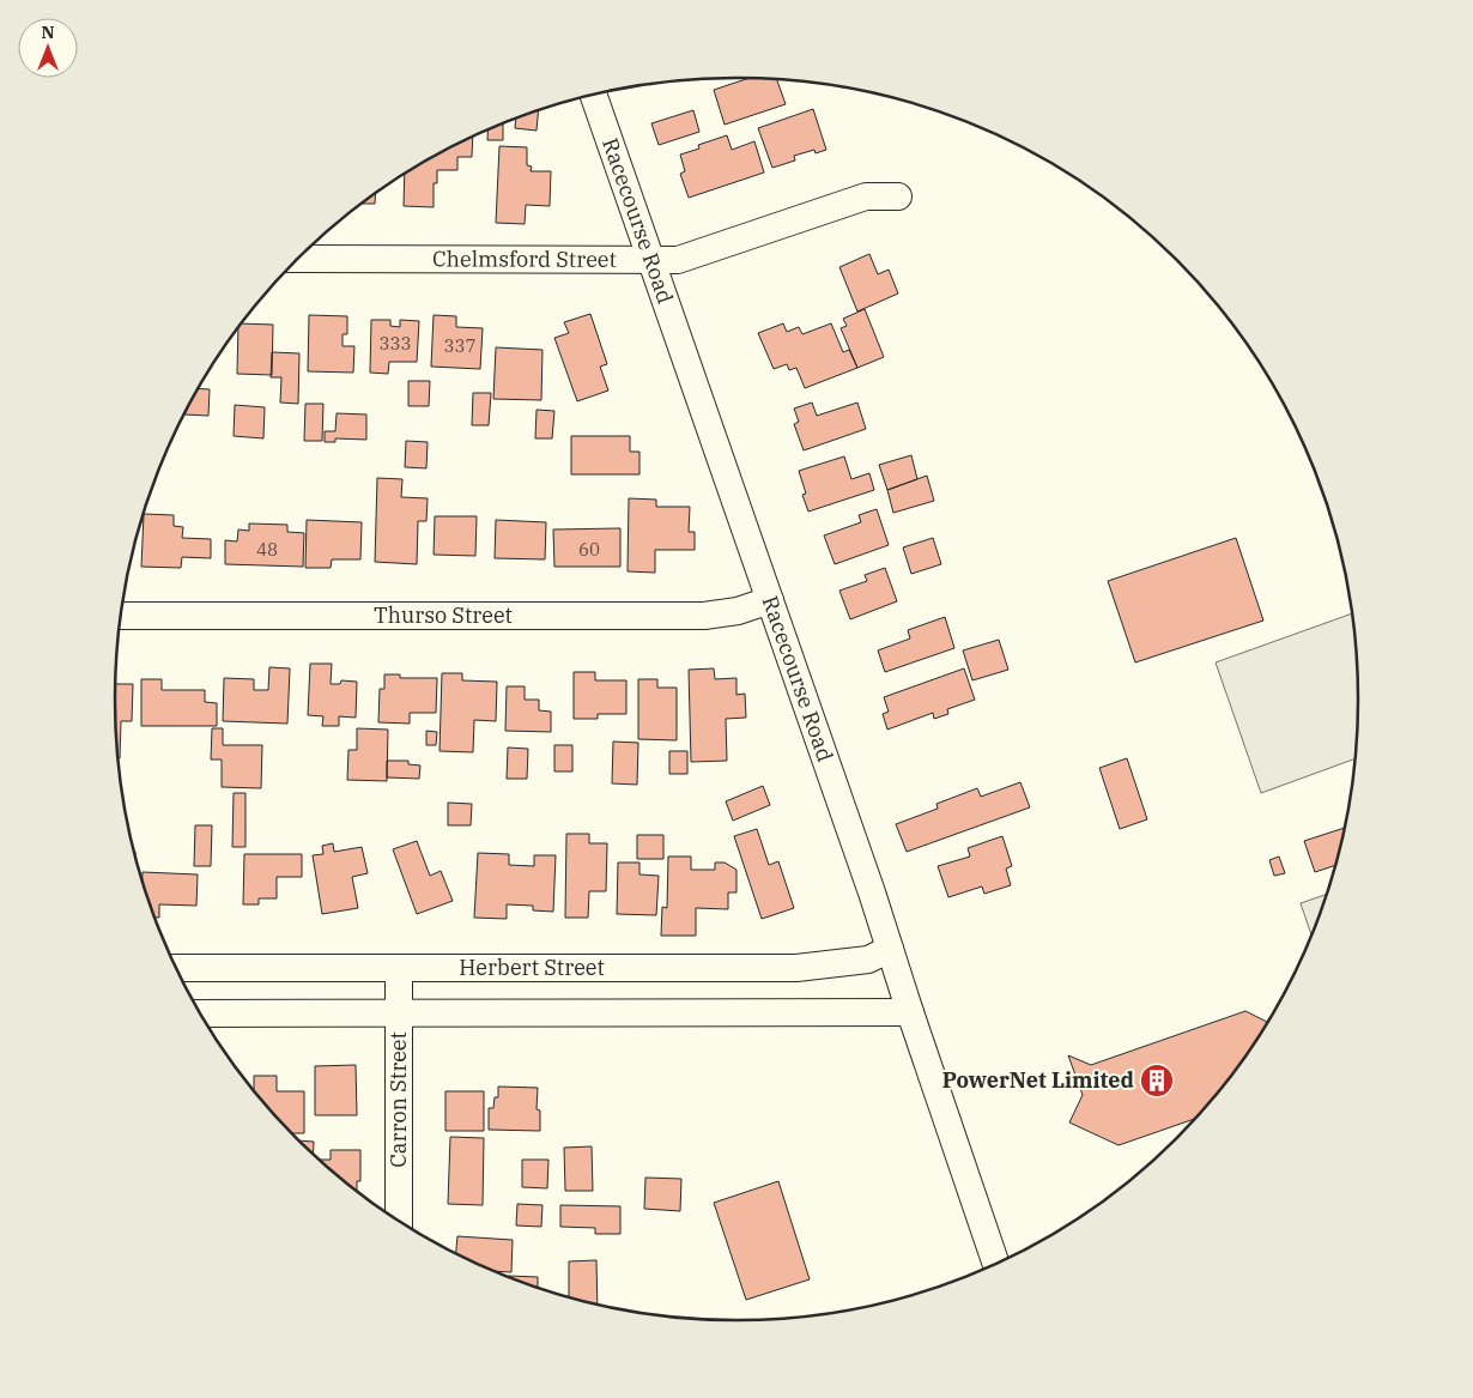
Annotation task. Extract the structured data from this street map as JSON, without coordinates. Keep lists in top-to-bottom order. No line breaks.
{"streets":{"street":["Racecourse Road","Chelmsford Street","Thurso Street","Herbert Street","Carron Street"]},"crossings":[["Racecourse Road","Chelmsford Street"],["Racecourse Road","Thurso Street"],["Racecourse Road","Herbert Street"],["Herbert Street","Carron Street"]],"places":{"building":["PowerNet Limited"]},"house_numbers":["333","337","48","60"],"north":"top"}
